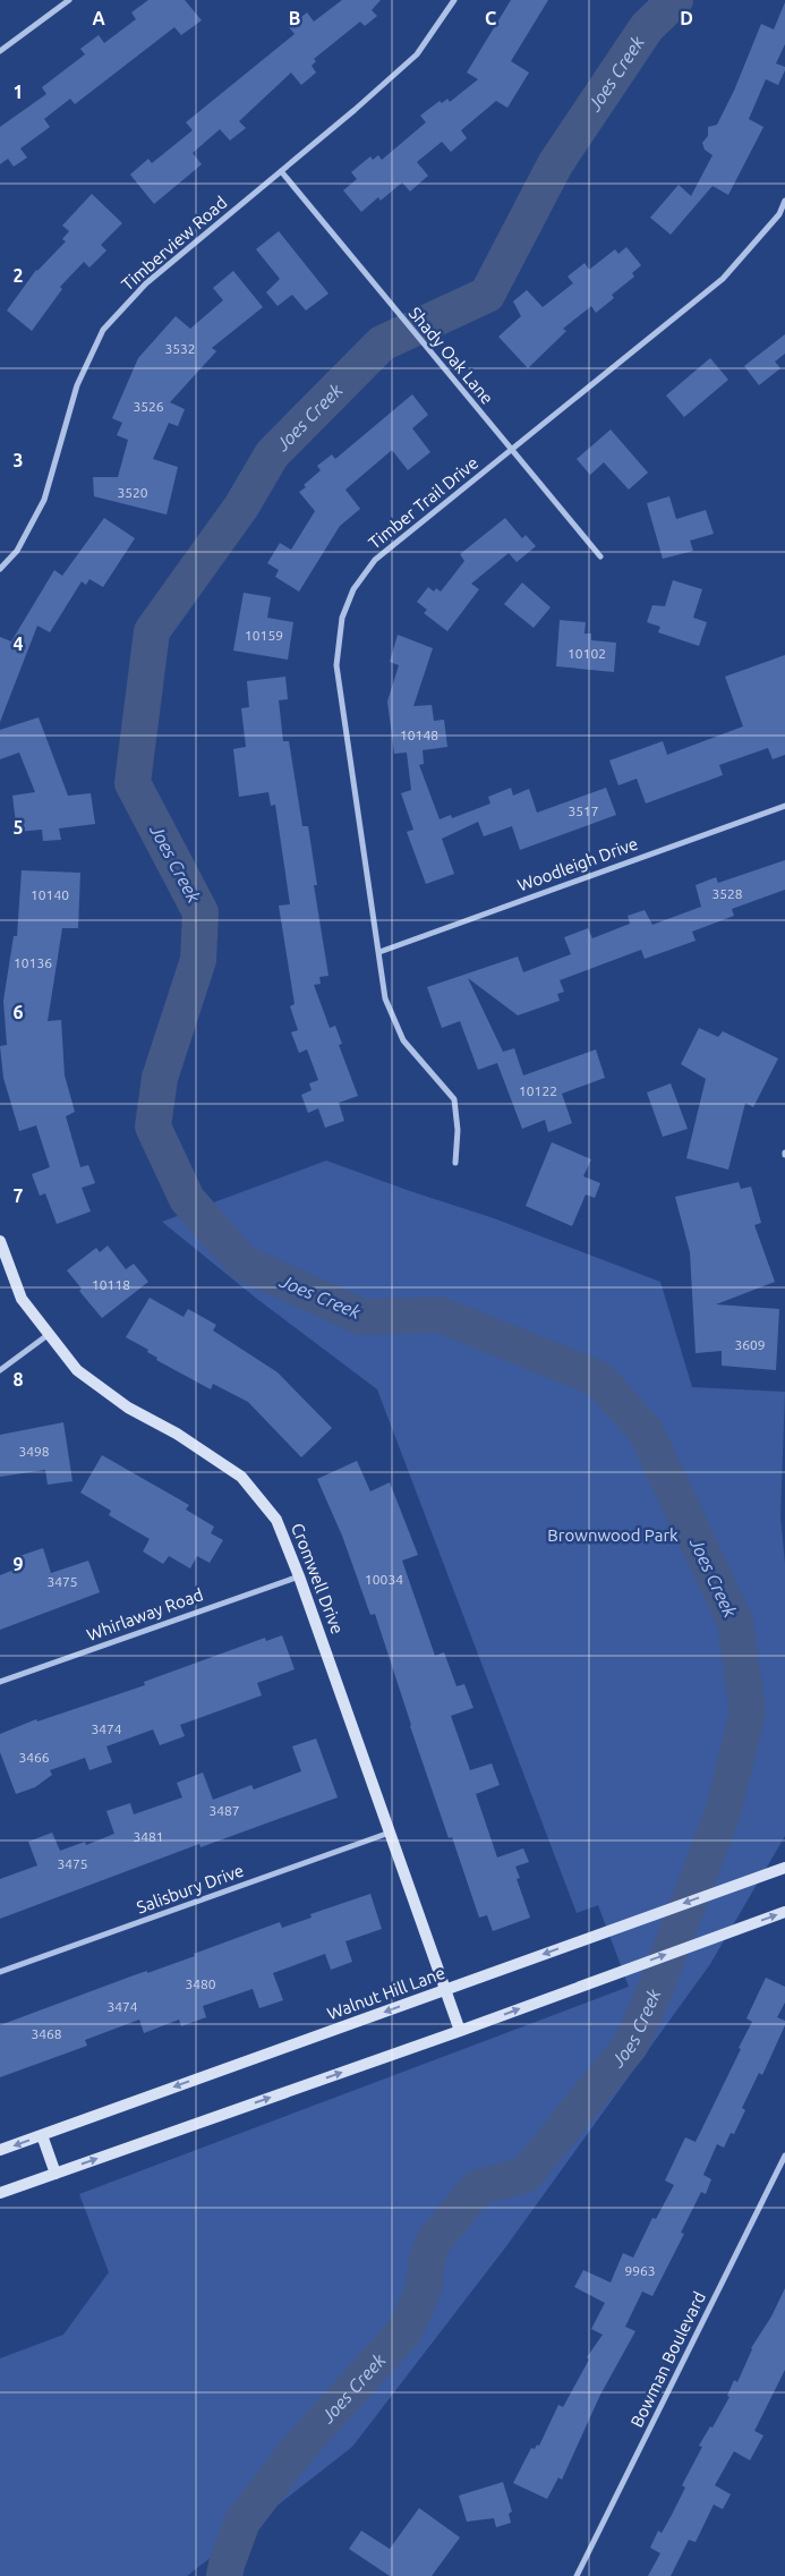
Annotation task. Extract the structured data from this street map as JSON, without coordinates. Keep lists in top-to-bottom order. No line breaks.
{"streets":{"main road":["Cromwell Drive","Walnut Hill Lane"],"street":["Timberview Road","Shady Oak Lane","Timber Trail Drive","Woodleigh Drive","Whirlaway Road","Salisbury Drive","Bowman Boulevard"]},"crossings":[["Timberview Road","Shady Oak Lane"],["Shady Oak Lane","Timber Trail Drive"],["Timber Trail Drive","Woodleigh Drive"],["Cromwell Drive","Whirlaway Road"],["Cromwell Drive","Salisbury Drive"],["Cromwell Drive","Walnut Hill Lane"]],"water":["Joes Creek"],"parks":["Brownwood Park"],"house_numbers":["3532","3526","3520","10159","10102","10148","3517","3528","10140","10136","10122","10118","3609","3498","10034","3475","3474","3466","3487","3481","3475","3480","3474","3468","9963"],"grid":{"columns":["A","B","C","D"],"rows":["1","2","3","4","5","6","7","8","9"]}}
